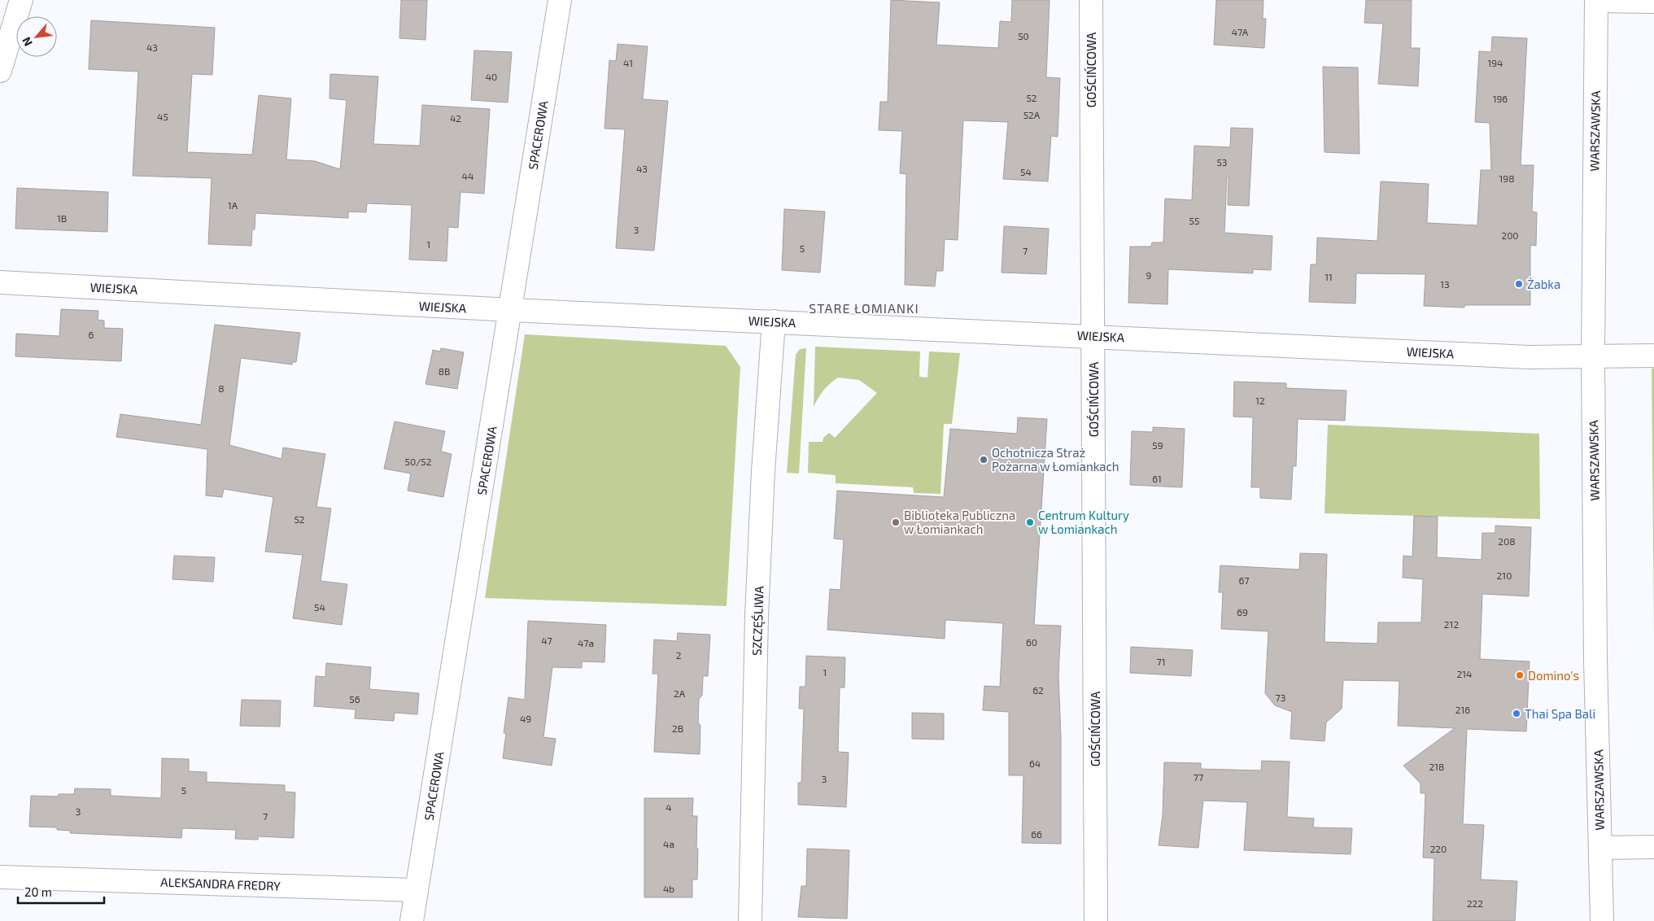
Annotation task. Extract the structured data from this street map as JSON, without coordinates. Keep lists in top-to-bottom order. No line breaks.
{"streets":{"street":["GOŚCIŃCOWA","WARSZAWSKA","SPACEROWA","WIEJSKA","SZCZĘŚLIWA","ALEKSANDRA FREDRY"]},"crossings":[["GOŚCIŃCOWA","WIEJSKA"],["WARSZAWSKA","WIEJSKA"],["SPACEROWA","WIEJSKA"],["SPACEROWA","ALEKSANDRA FREDRY"],["WIEJSKA","SZCZĘŚLIWA"]],"districts":["STARE ŁOMIANKI"],"places":["Żabka","Ochotnicza Straż Pożarna w Łomiankach","Biblioteka Publiczna w Łomiankach","Centrum Kultury w Łomiankach","Domino's","Thai Spa Bali"],"house_numbers":["47A","50","43","41","194","40","52","196","52A","45","42","53","43","54","44","198","1A","1B","55","3","200","1","5","7","9","11","13","6","8B","8","12","59","50/52","61","52","208","210","67","54","69","212","47","60","47a","2","71","1","214","62","2A","73","56","216","49","2B","64","218","77","3","5","4","3","7","66","4a","220","4b","222"],"scale_bar":"20 m","north":"bottom left"}
